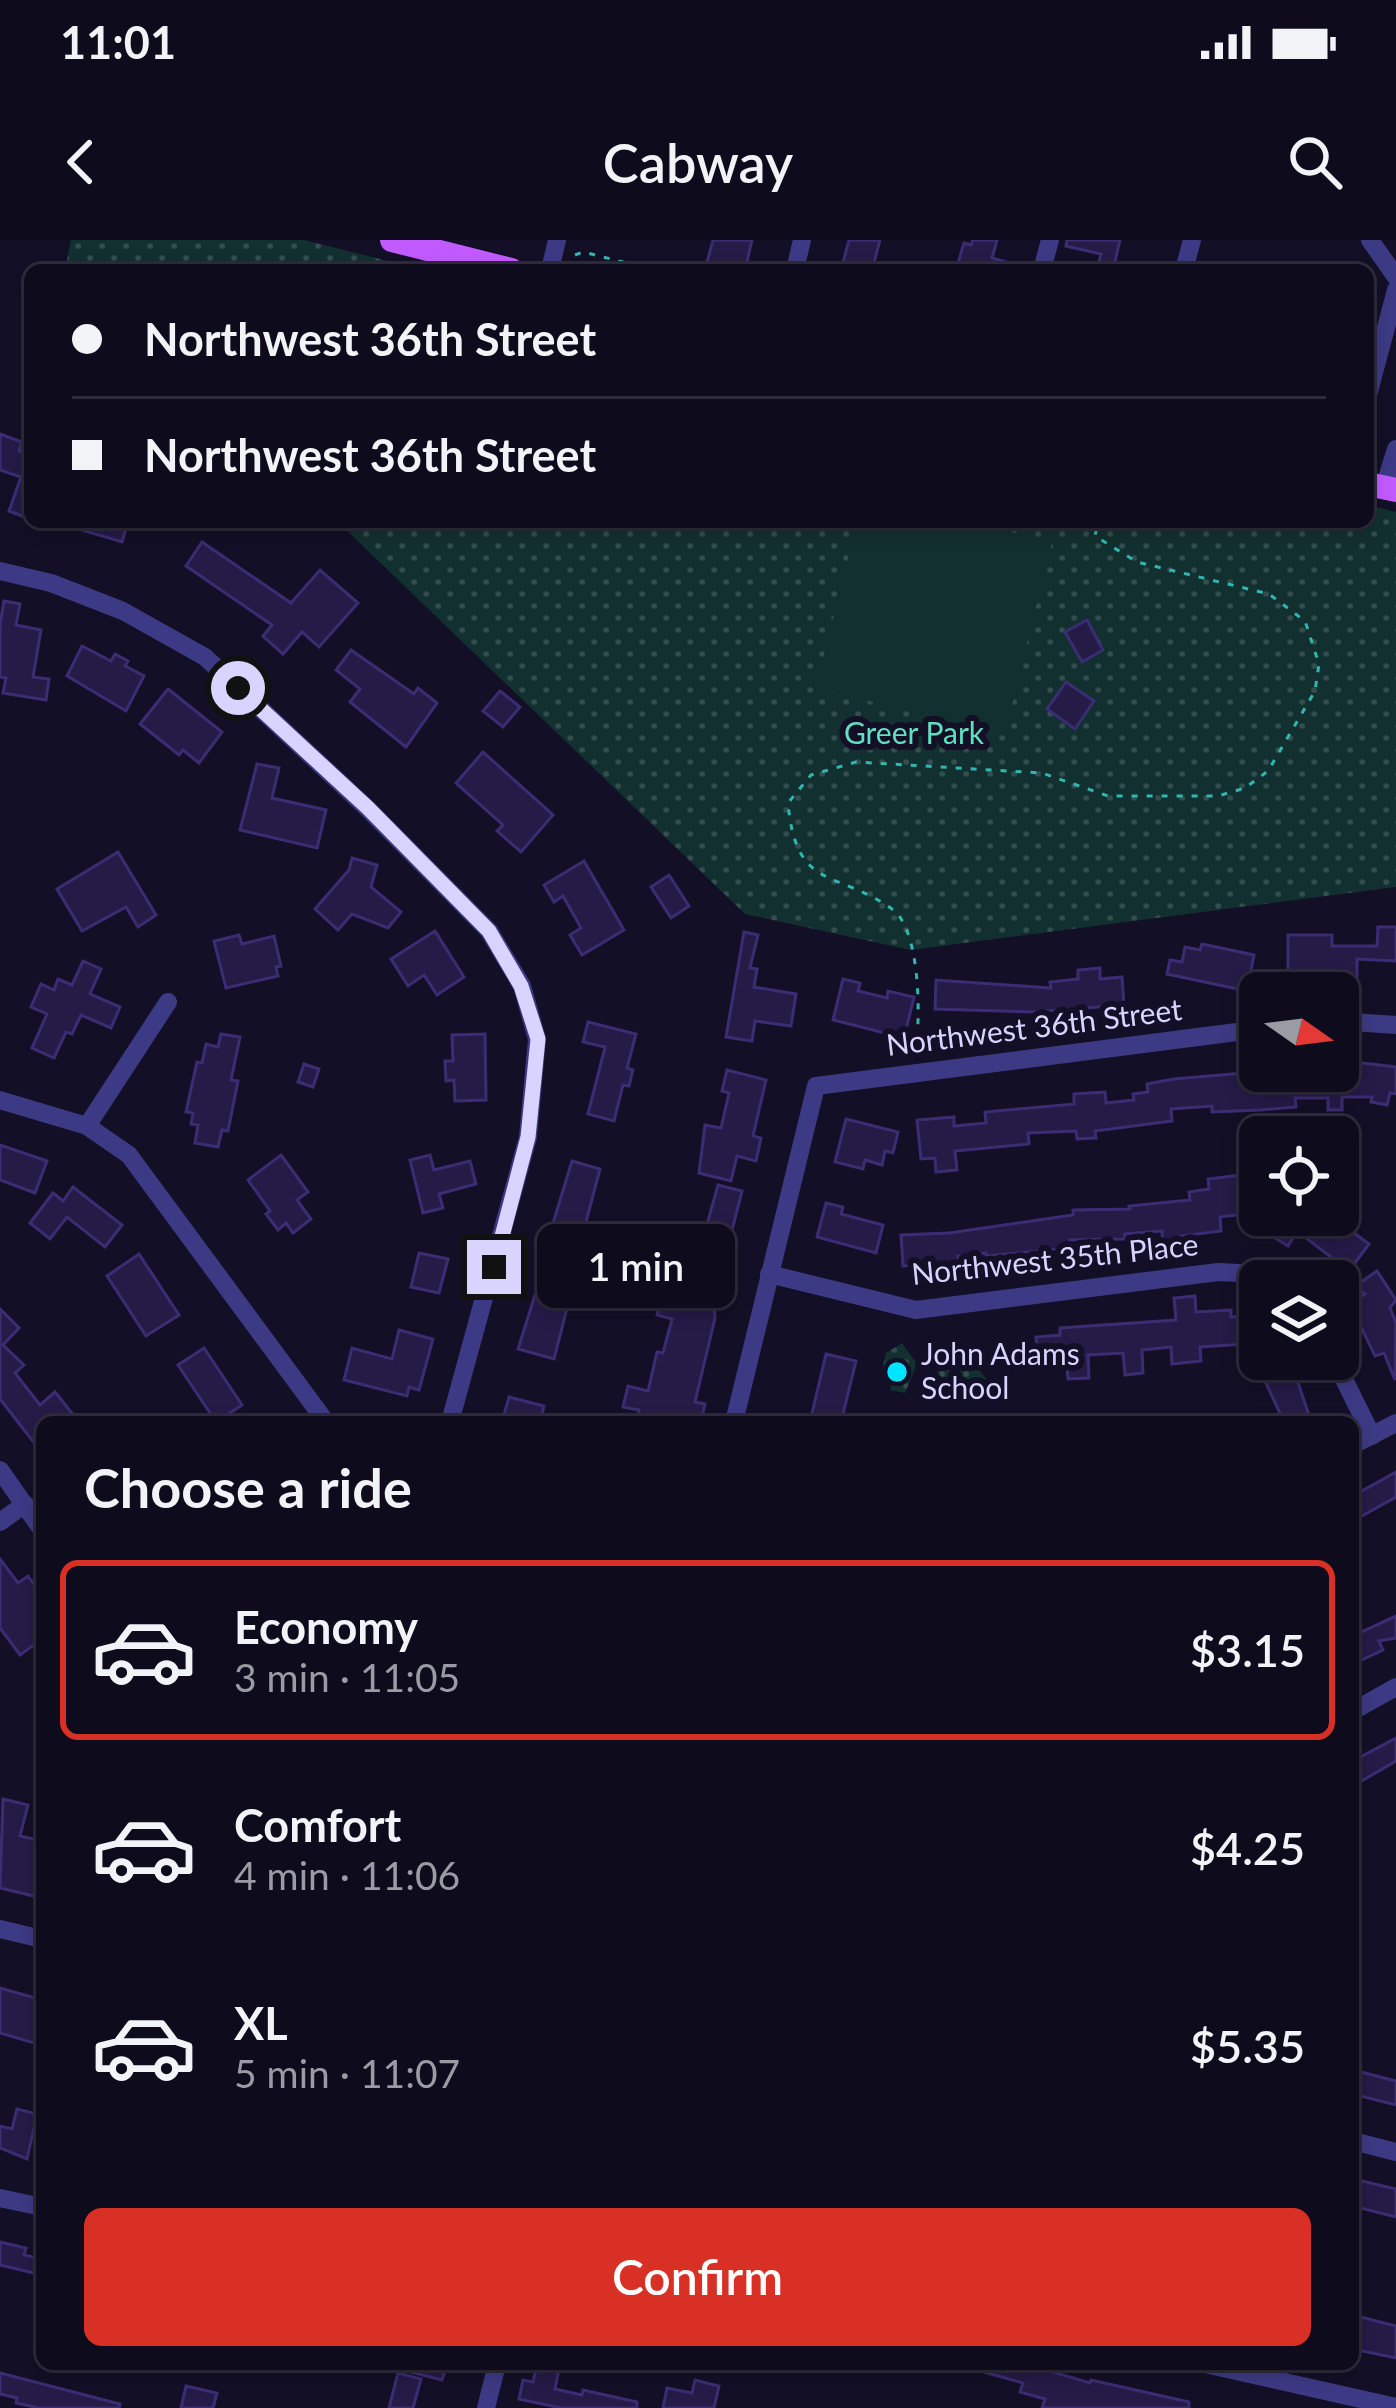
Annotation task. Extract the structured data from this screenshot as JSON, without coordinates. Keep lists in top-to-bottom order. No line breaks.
{"streets":{"street":["Northwest 36th Street","Northwest 35th Place"]},"crossings":[["Northwest 36th Street","Northwest 35th Place"]],"parks":["Greer Park"],"places":["John Adams School"],"north":"right","page":{"status":"11:01","header":"Cabway","banner":["Northwest 36th Street","Northwest 36th Street"],"bubble":"1 min","heading":"Choose a ride","list":[{"name":"Economy","note":"3 min · 11:05","value":"$3.15"},{"name":"Comfort","note":"4 min · 11:06","value":"$4.25"},{"name":"XL","note":"5 min · 11:07","value":"$5.35"}],"buttons":"Confirm"}}
